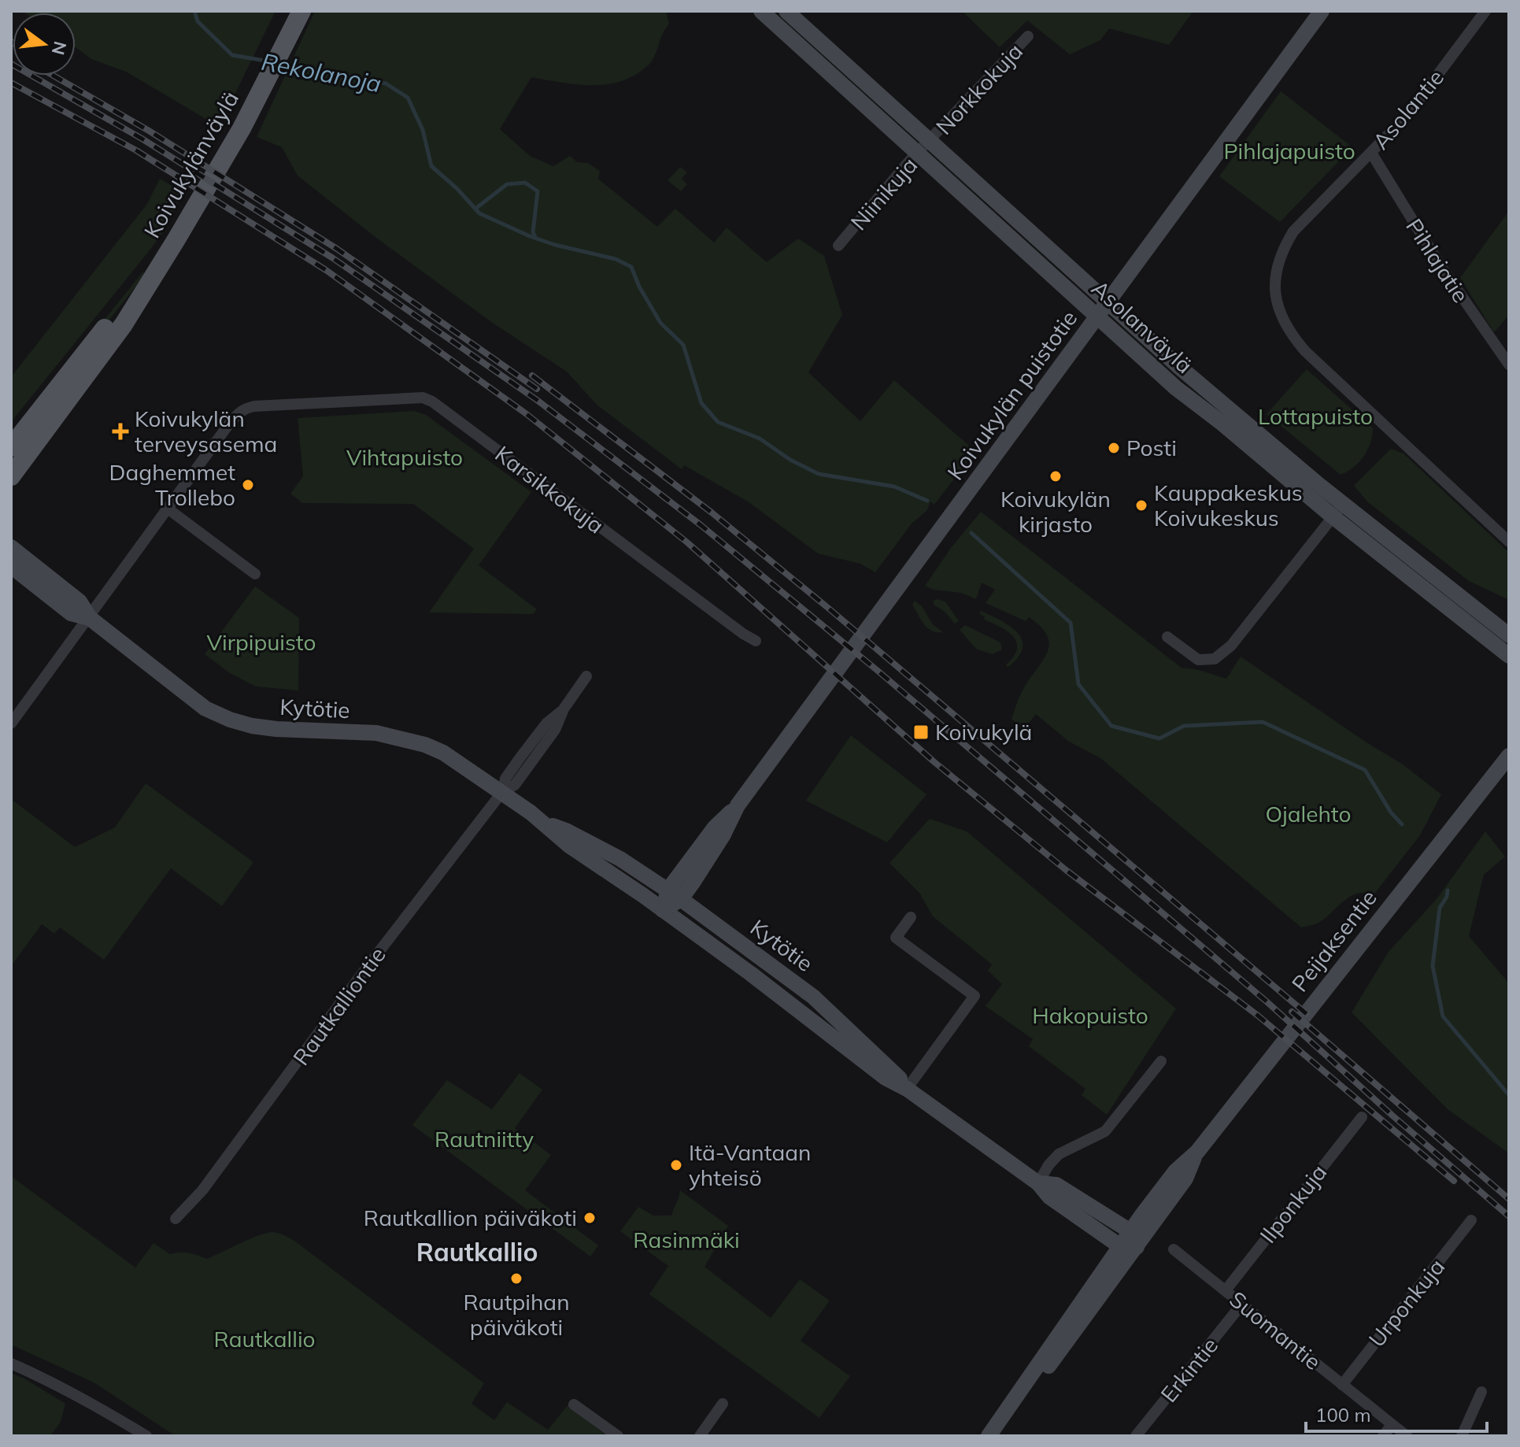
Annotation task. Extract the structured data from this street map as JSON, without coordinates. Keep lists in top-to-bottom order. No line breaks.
{"streets":{"main road":["Koivukylänväylä"],"street":["Norkkokuja","Asolantie","Niinikuja","Pihlajatie","Asolanväylä","Koivukylän puistotie","Karsikkokuja","Kytötie","Peijaksentie","Rautkalliontie","Ilponkuja","Urponkuja","Suomantie","Erkintie"]},"crossings":[["Norkkokuja","Niinikuja"],["Norkkokuja","Asolanväylä"],["Asolantie","Pihlajatie"],["Niinikuja","Asolanväylä"],["Asolanväylä","Koivukylän puistotie"],["Koivukylän puistotie","Kytötie"],["Karsikkokuja","Kytötie"],["Kytötie","Peijaksentie"],["Kytötie","Rautkalliontie"],["Ilponkuja","Suomantie"],["Urponkuja","Suomantie"],["Suomantie","Erkintie"]],"districts":["Rautkallio"],"water":["Rekolanoja"],"parks":["Pihlajapuisto","Lottapuisto","Vihtapuisto","Virpipuisto","Ojalehto","Hakopuisto","Rautniitty","Rasinmäki","Rautkallio"],"places":{"health":["Koivukylän terveysasema"],"other":["Posti","Koivukylän kirjasto","Daghemmet Trollebo","Kauppakeskus Koivukeskus","Itä-Vantaan yhteisö","Rautkallion päiväkoti","Rautpihan päiväkoti"],"transit":["Koivukylä"]},"scale_bar":"100 m","north":"right"}
